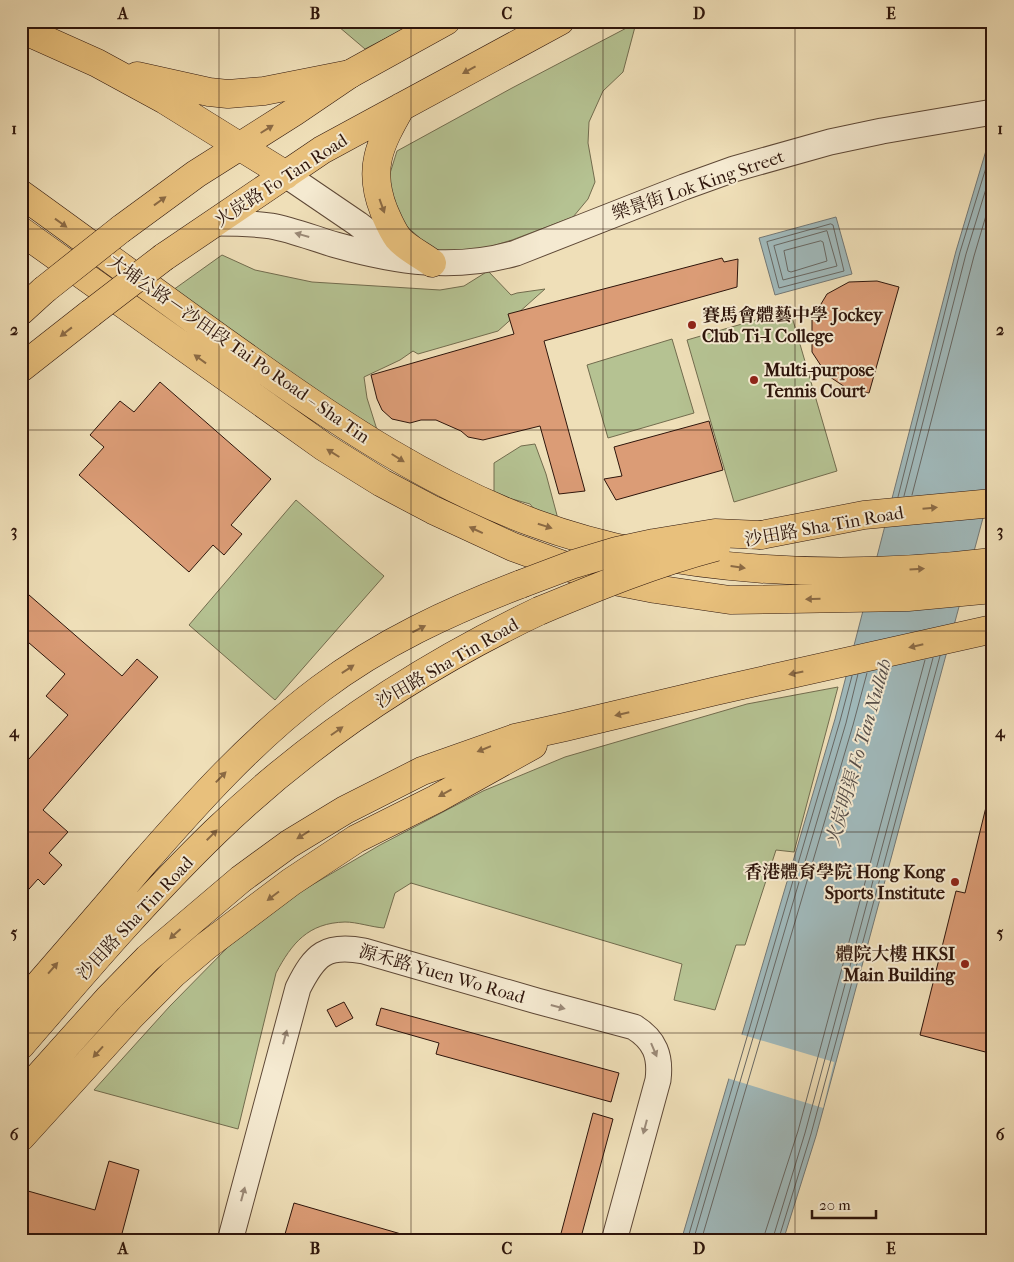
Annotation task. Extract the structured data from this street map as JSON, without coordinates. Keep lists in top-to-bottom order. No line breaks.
{"streets":{"main road":["火炭路 Fo Tan Road","大埔公路－沙田段 Tai Po Road – Sha Tin","沙田路 Sha Tin Road"],"street":["樂景街 Lok King Street","源禾路 Yuen Wo Road"]},"crossings":[["火炭路 Fo Tan Road","樂景街 Lok King Street"]],"water":["火炭明渠 Fo Tan Nullah"],"places":["賽馬會體藝中學 Jockey Club Ti-I College","Multi-purpose Tennis Court","香港體育學院 Hong Kong Sports Institute","體院大樓 HKSI Main Building"],"scale_bar":"20 m","grid":{"columns":["A","B","C","D","E"],"rows":["1","2","3","4","5","6"]}}
